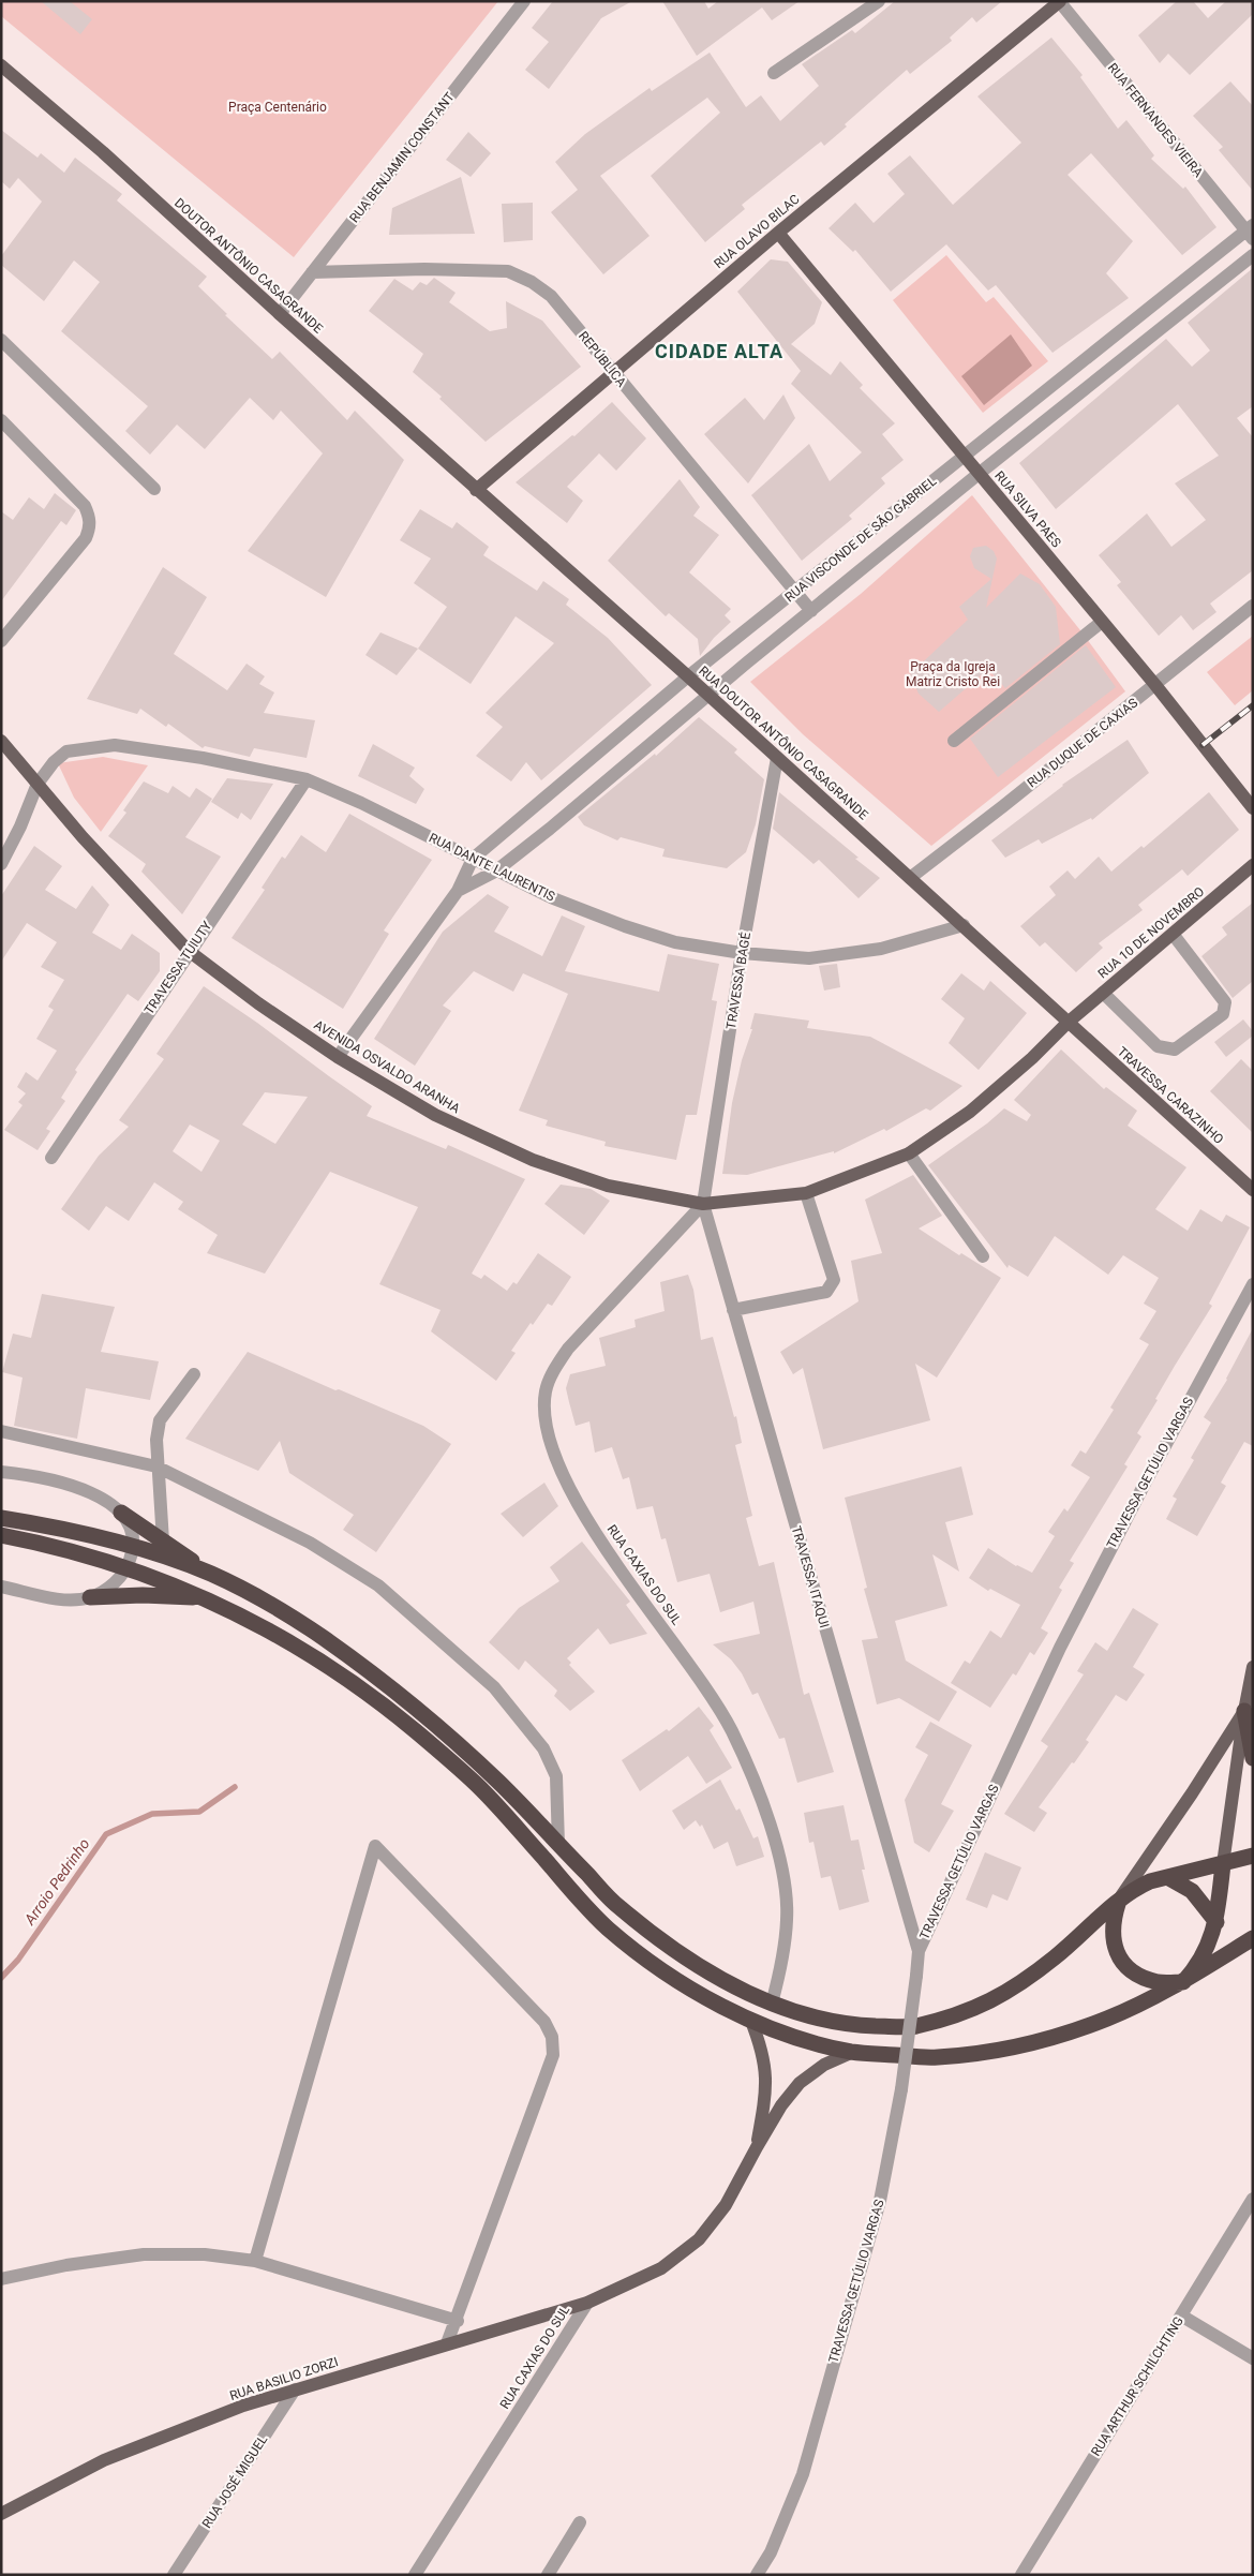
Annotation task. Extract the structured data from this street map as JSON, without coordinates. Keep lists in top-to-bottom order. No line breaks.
{"streets":{"main road":["RUA OLAVO BILAC","DOUTOR ANTÔNIO CASAGRANDE","RUA SILVA PAES","RUA DOUTOR ANTÔNIO CASAGRANDE","RUA 10 DE NOVEMBRO","AVENIDA OSVALDO ARANHA","TRAVESSA CARAZINHO","RUA CAXIAS DO SUL","RUA BASILIO ZORZI"],"street":["RUA FERNANDES VIEIRA","RUA BENJAMIN CONSTANT","REPÚBLICA","RUA VISCONDE DE SÃO GABRIEL","RUA DUQUE DE CAXIAS","RUA DANTE LAURENTIS","TRAVESSA TUIUTY","TRAVESSA BAGÉ","TRAVESSA GETÚLIO VARGAS","TRAVESSA ITAQUI","RUA ARTHUR SCHILCHTING","RUA JOSÉ MIGUEL"]},"crossings":[["RUA FERNANDES VIEIRA","RUA OLAVO BILAC"],["RUA FERNANDES VIEIRA","RUA VISCONDE DE SÃO GABRIEL"],["RUA BENJAMIN CONSTANT","DOUTOR ANTÔNIO CASAGRANDE"],["RUA BENJAMIN CONSTANT","REPÚBLICA"],["RUA OLAVO BILAC","DOUTOR ANTÔNIO CASAGRANDE"],["RUA OLAVO BILAC","REPÚBLICA"],["RUA OLAVO BILAC","RUA SILVA PAES"],["RUA OLAVO BILAC","RUA DOUTOR ANTÔNIO CASAGRANDE"],["DOUTOR ANTÔNIO CASAGRANDE","RUA DOUTOR ANTÔNIO CASAGRANDE"],["REPÚBLICA","RUA VISCONDE DE SÃO GABRIEL"],["RUA SILVA PAES","RUA VISCONDE DE SÃO GABRIEL"],["RUA SILVA PAES","RUA DUQUE DE CAXIAS"],["RUA VISCONDE DE SÃO GABRIEL","RUA DOUTOR ANTÔNIO CASAGRANDE"],["RUA VISCONDE DE SÃO GABRIEL","RUA DANTE LAURENTIS"],["RUA DOUTOR ANTÔNIO CASAGRANDE","RUA DUQUE DE CAXIAS"],["RUA DOUTOR ANTÔNIO CASAGRANDE","RUA DANTE LAURENTIS"],["RUA DOUTOR ANTÔNIO CASAGRANDE","RUA 10 DE NOVEMBRO"],["RUA DOUTOR ANTÔNIO CASAGRANDE","TRAVESSA BAGÉ"],["RUA DOUTOR ANTÔNIO CASAGRANDE","AVENIDA OSVALDO ARANHA"],["RUA DOUTOR ANTÔNIO CASAGRANDE","TRAVESSA CARAZINHO"],["RUA DANTE LAURENTIS","TRAVESSA TUIUTY"],["RUA DANTE LAURENTIS","TRAVESSA BAGÉ"],["RUA DANTE LAURENTIS","AVENIDA OSVALDO ARANHA"],["RUA 10 DE NOVEMBRO","AVENIDA OSVALDO ARANHA"],["RUA 10 DE NOVEMBRO","TRAVESSA CARAZINHO"],["TRAVESSA TUIUTY","AVENIDA OSVALDO ARANHA"],["TRAVESSA BAGÉ","AVENIDA OSVALDO ARANHA"],["TRAVESSA BAGÉ","RUA CAXIAS DO SUL"],["TRAVESSA BAGÉ","TRAVESSA ITAQUI"],["AVENIDA OSVALDO ARANHA","TRAVESSA CARAZINHO"],["AVENIDA OSVALDO ARANHA","RUA CAXIAS DO SUL"],["AVENIDA OSVALDO ARANHA","TRAVESSA ITAQUI"],["TRAVESSA GETÚLIO VARGAS","TRAVESSA ITAQUI"],["RUA CAXIAS DO SUL","TRAVESSA ITAQUI"],["RUA CAXIAS DO SUL","RUA BASILIO ZORZI"],["RUA BASILIO ZORZI","RUA JOSÉ MIGUEL"]],"districts":["CIDADE ALTA"],"water":["Arroio Pedrinho"],"parks":["Praça Centenário","Praça da Igreja Matriz Cristo Rei"]}
